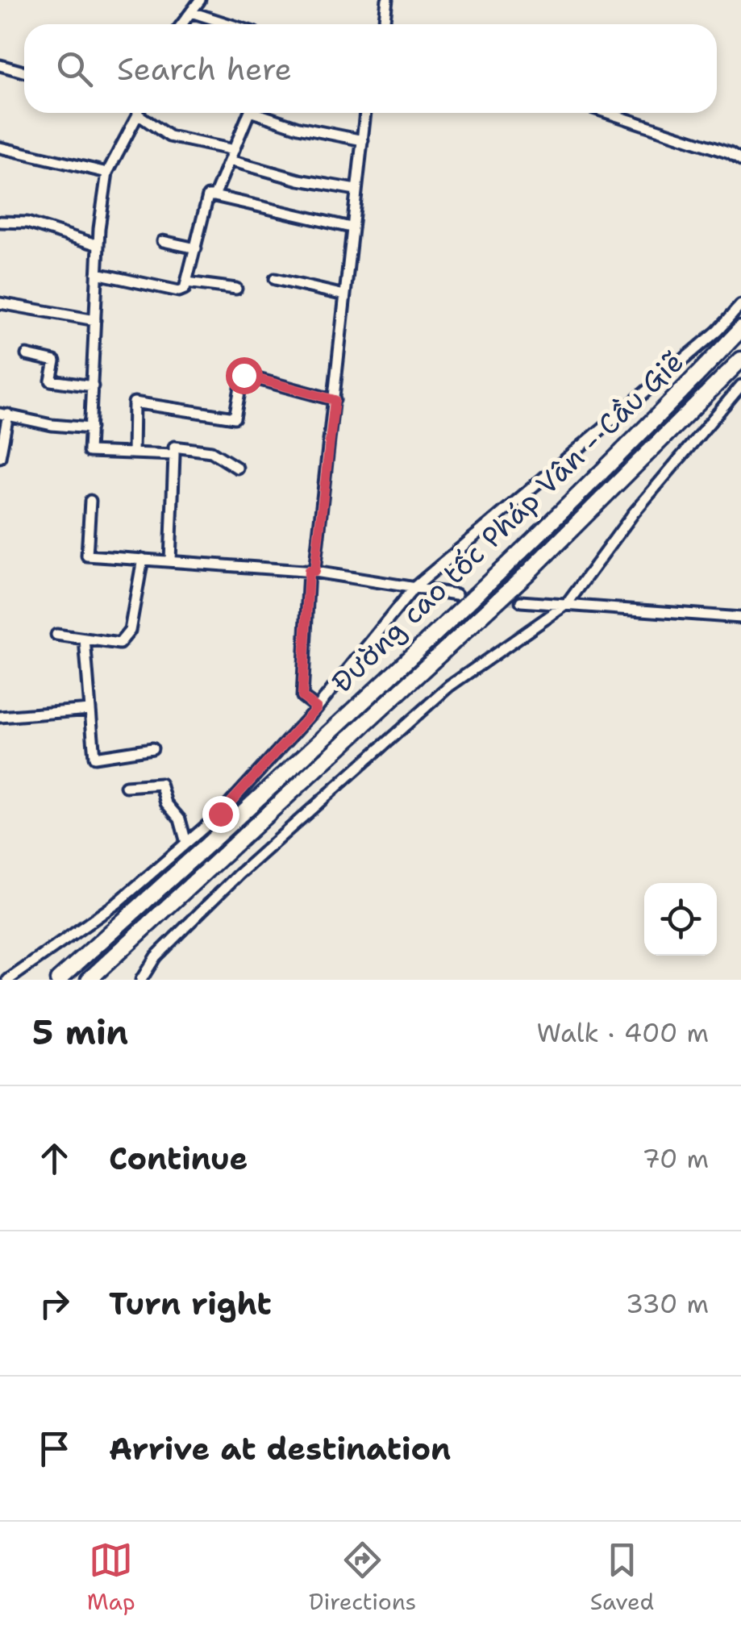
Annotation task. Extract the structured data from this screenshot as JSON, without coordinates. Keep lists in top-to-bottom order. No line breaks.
{"streets":{"highway":["Đường cao tốc Pháp Vân - Cầu Giẽ"]},"page":{"search":"Search here","heading":["5 min","Walk · 400 m"],"list":[["Continue","70 m"],["Turn right","330 m"],"Arrive at destination"],"nav":["Map","Directions","Saved"]}}
